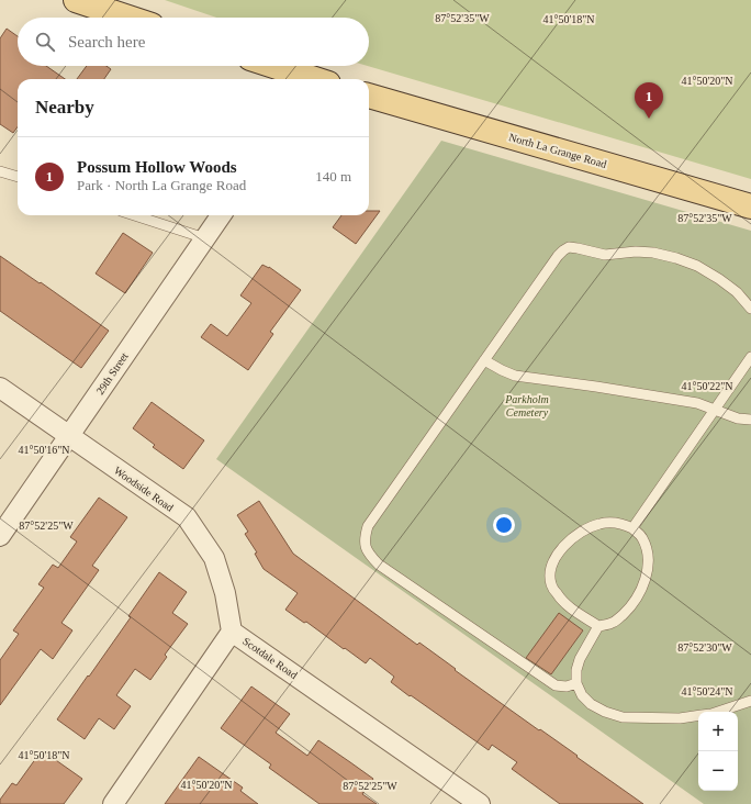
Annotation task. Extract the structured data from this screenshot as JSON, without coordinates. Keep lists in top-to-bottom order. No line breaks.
{"streets":{"main road":["North La Grange Road"],"street":["29th Street","Woodside Road","Scotdale Road"]},"crossings":[["29th Street","Woodside Road"],["Woodside Road","Scotdale Road"]],"parks":["Parkholm Cemetery"],"page":{"search":"Search here","heading":"Nearby","pins":"1","list":[{"mark":"1","name":"Possum Hollow Woods","note":"Park · North La Grange Road","value":"140 m"}],"map_buttons":["+","−"]},"coordinates":["87°52'35\"W","41°50'18\"N","41°50'20\"N","41°50'22\"N","41°50'16\"N","87°52'25\"W","87°52'30\"W","41°50'24\"N"]}
